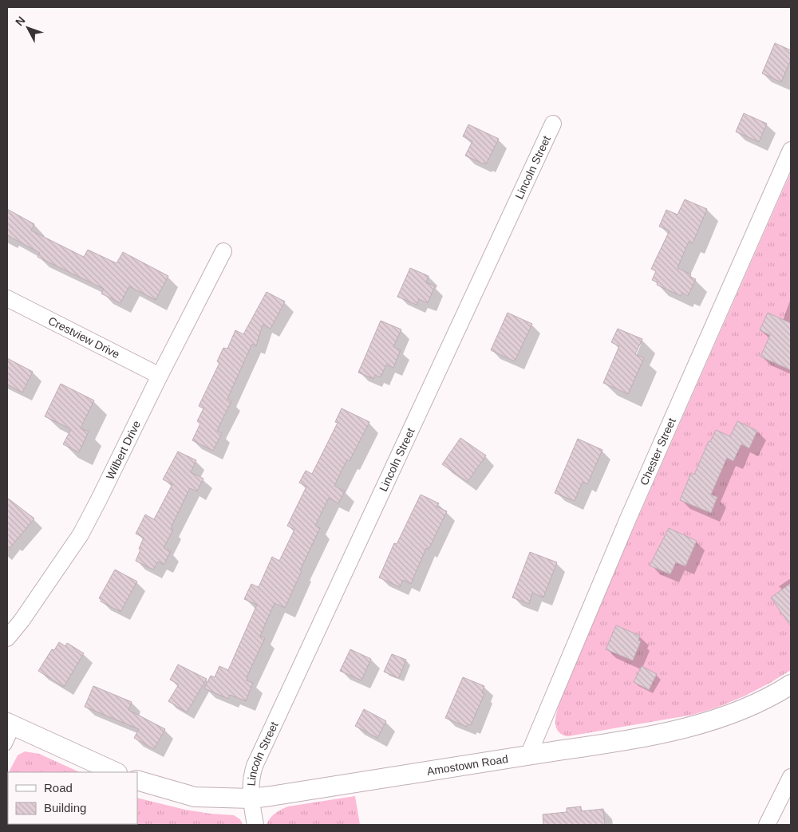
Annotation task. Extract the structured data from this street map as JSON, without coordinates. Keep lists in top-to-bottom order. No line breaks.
{"streets":{"street":["Lincoln Street","Crestview Drive","Wilbert Drive","Chester Street","Amostown Road"]},"crossings":[["Lincoln Street","Amostown Road"],["Crestview Drive","Wilbert Drive"],["Chester Street","Amostown Road"]],"legend":["Road","Building"],"north":"top left"}
